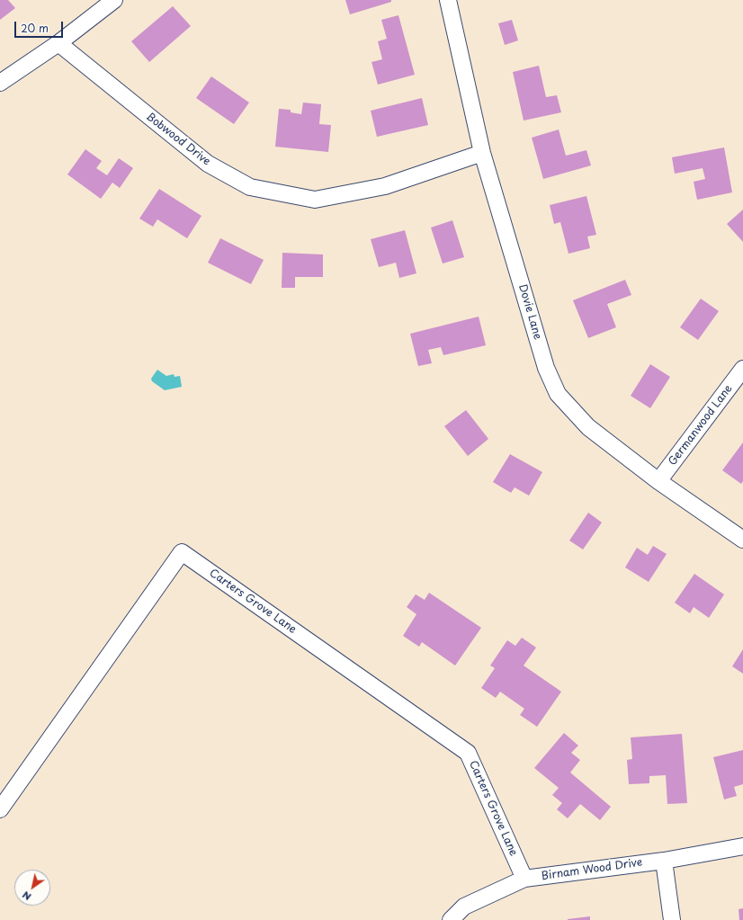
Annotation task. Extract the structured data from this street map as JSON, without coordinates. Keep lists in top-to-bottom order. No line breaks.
{"streets":{"street":["Bobwood Drive","Dovie Lane","Germanwood Lane","Carters Grove Lane","Birnam Wood Drive"]},"crossings":[["Bobwood Drive","Dovie Lane"],["Dovie Lane","Germanwood Lane"],["Carters Grove Lane","Birnam Wood Drive"]],"scale_bar":"20 m","north":"bottom left"}
